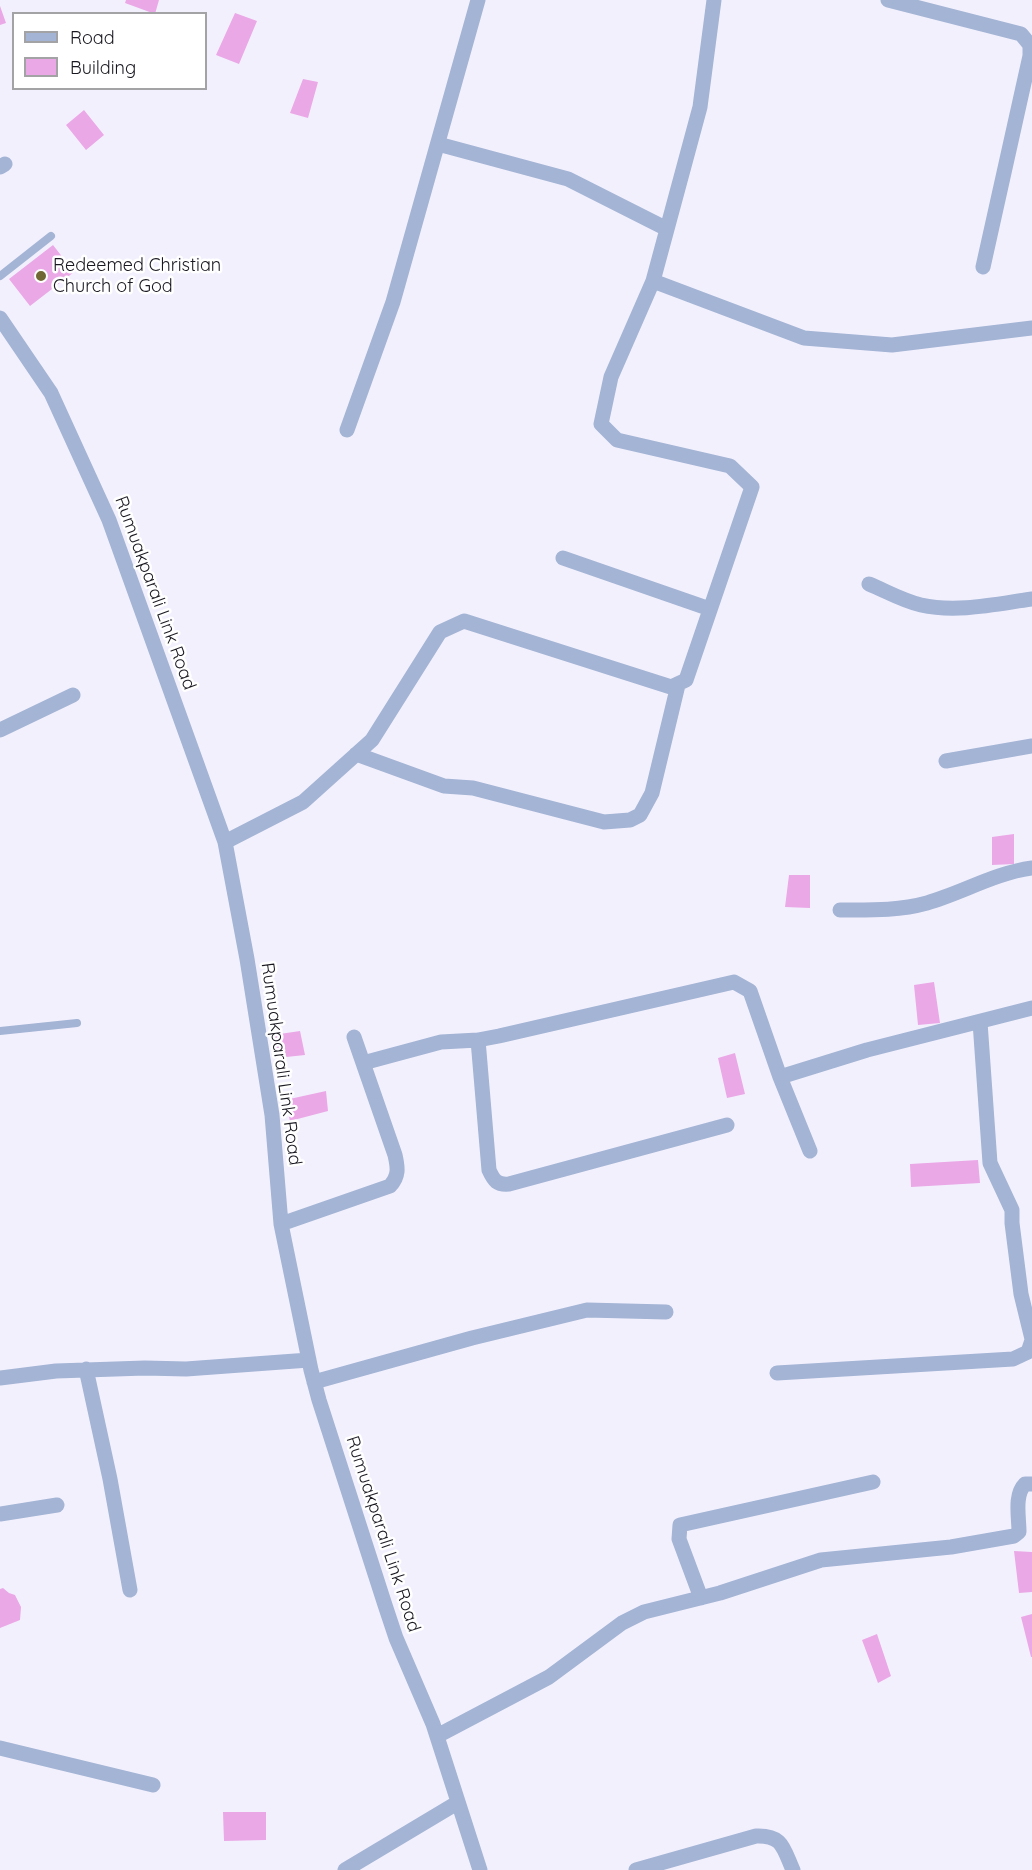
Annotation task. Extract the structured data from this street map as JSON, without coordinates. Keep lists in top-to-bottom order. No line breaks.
{"streets":{"street":["Rumuakparali Link Road"]},"places":["Redeemed Christian Church of God"],"legend":["Road","Building"]}
